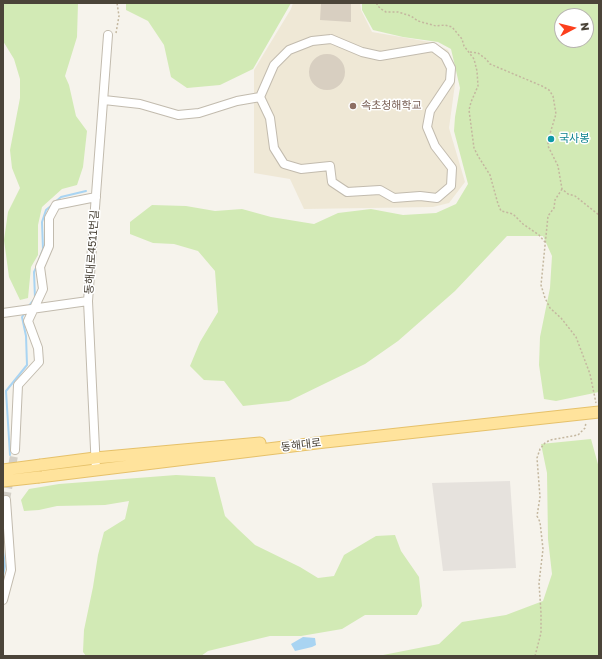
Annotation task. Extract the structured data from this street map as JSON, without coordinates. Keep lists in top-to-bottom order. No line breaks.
{"streets":{"main road":["동해대로"],"street":["동해대로4511번길"]},"crossings":[["동해대로4511번길","동해대로"]],"places":["속초청해학교","국사봉"],"north":"right"}
